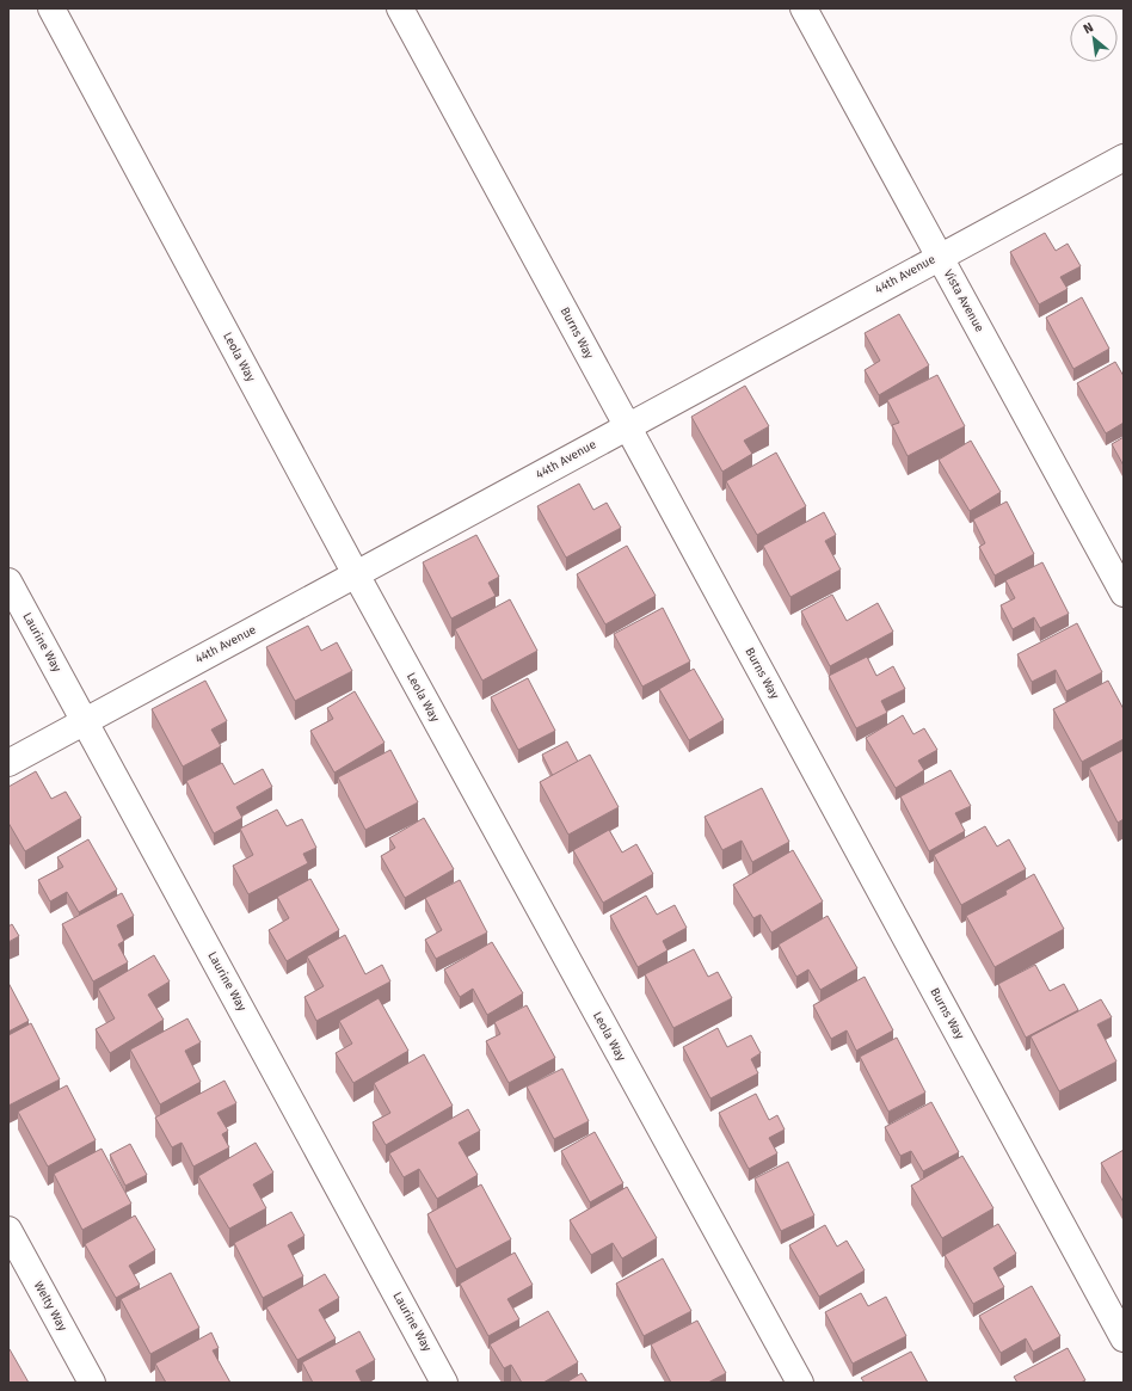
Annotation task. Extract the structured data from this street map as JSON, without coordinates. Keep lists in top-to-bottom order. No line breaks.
{"streets":{"street":["44th Avenue","Vista Avenue","Burns Way","Leola Way","Laurine Way","Welty Way"]},"crossings":[["44th Avenue","Vista Avenue"],["44th Avenue","Burns Way"],["44th Avenue","Leola Way"],["44th Avenue","Laurine Way"]],"north":"top left"}
